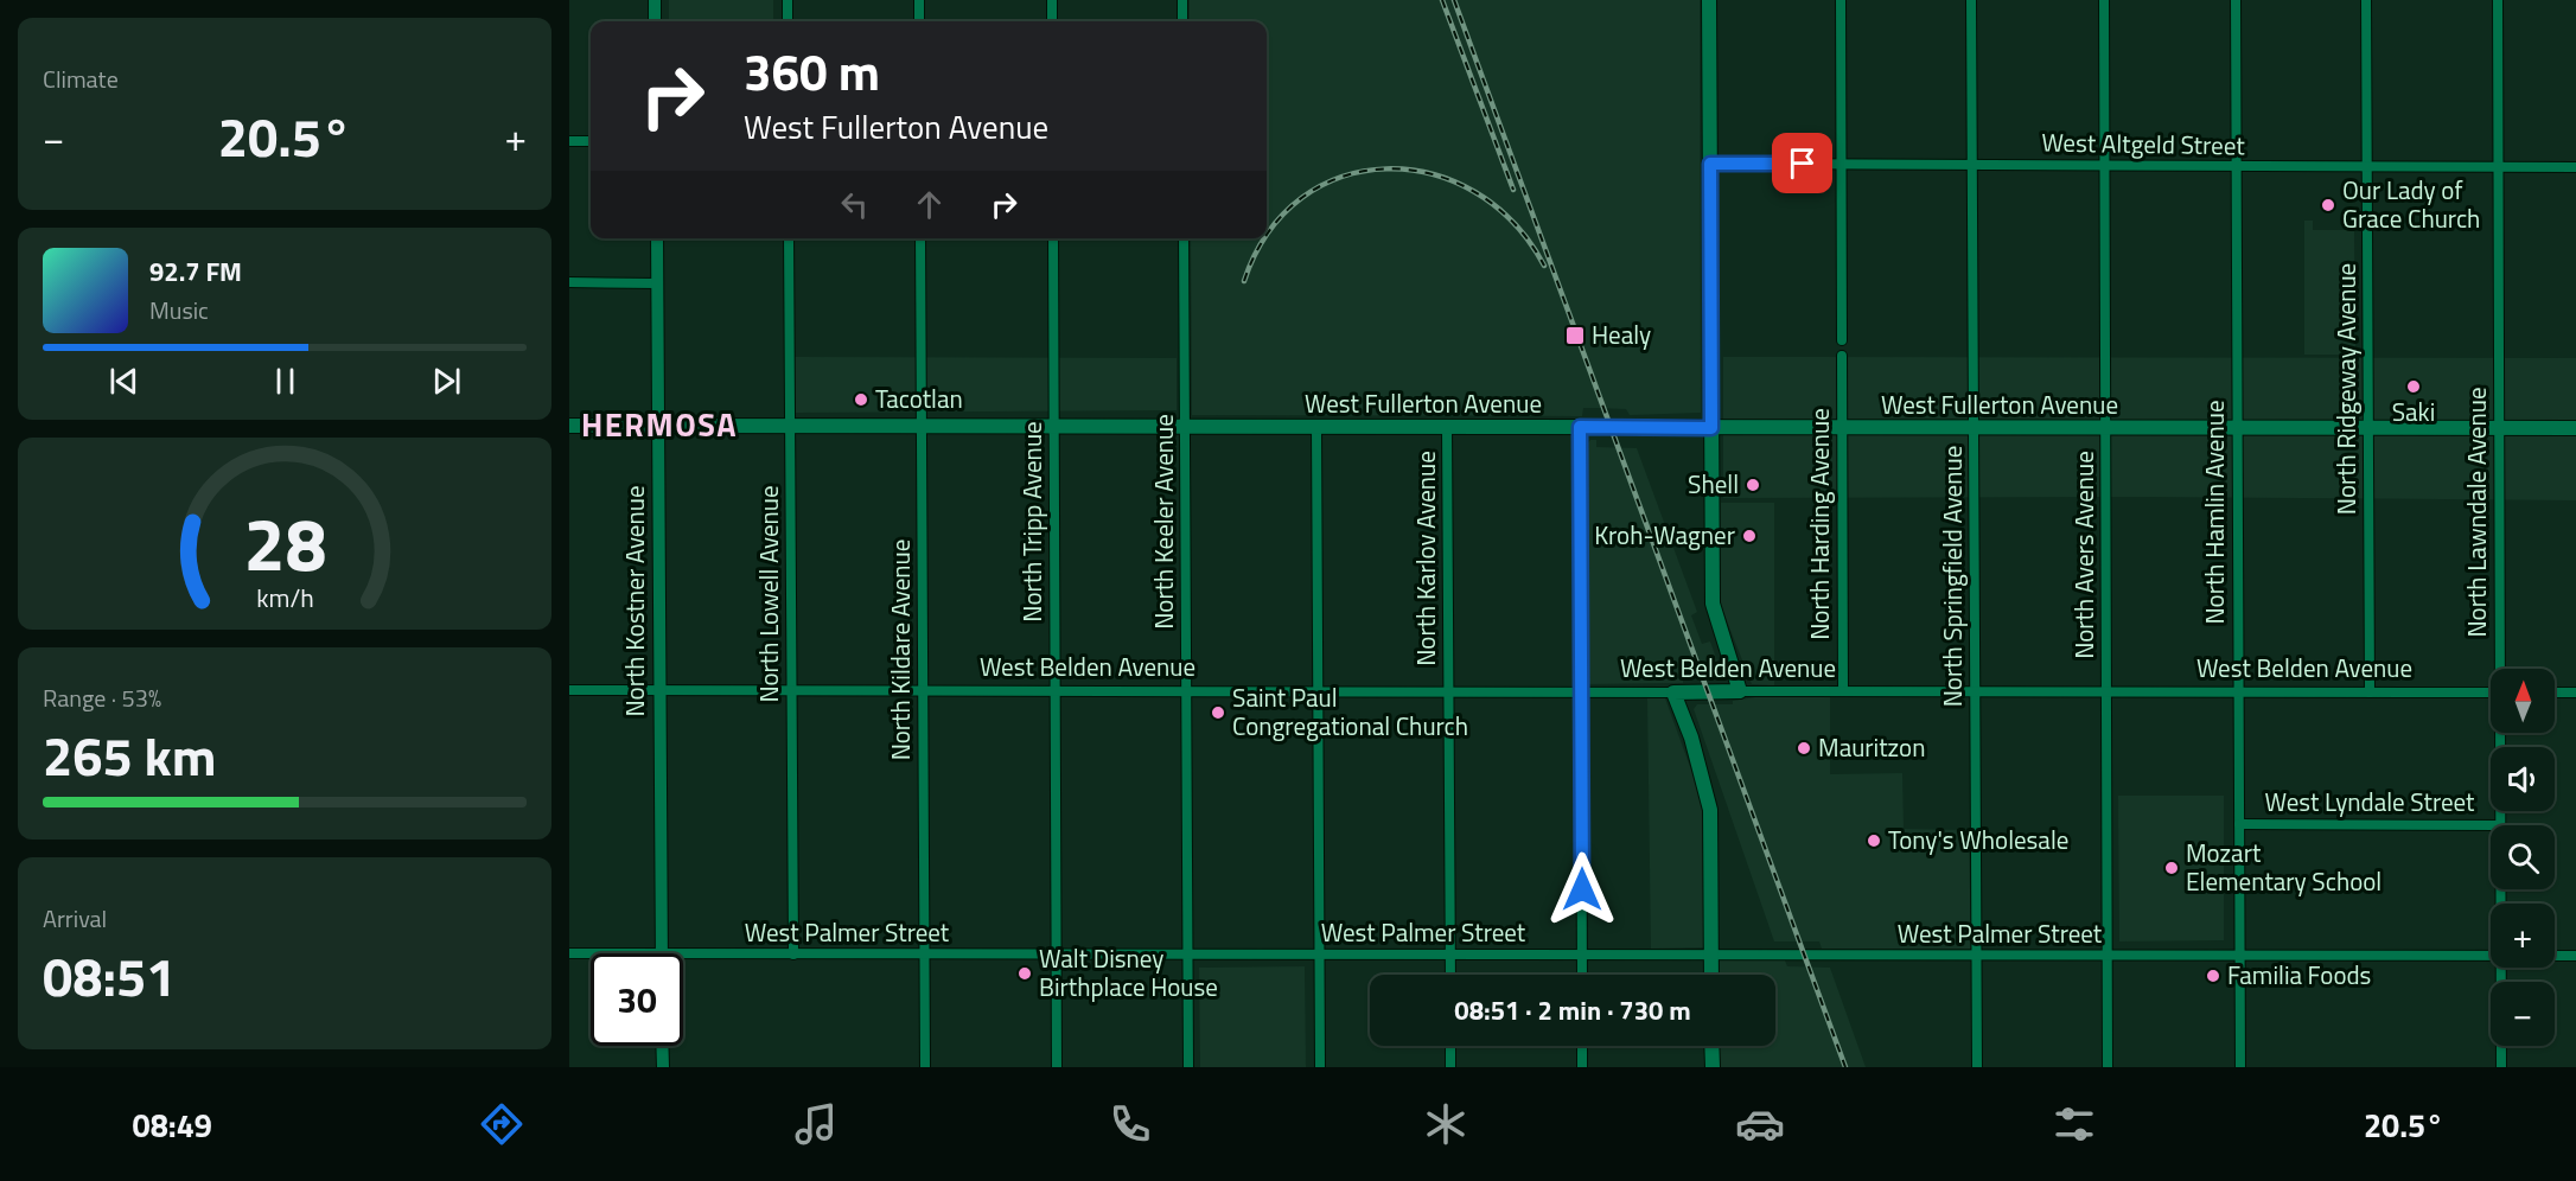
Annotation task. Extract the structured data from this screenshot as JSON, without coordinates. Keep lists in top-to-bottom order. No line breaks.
{"streets":{"main road":["West Fullerton Avenue","West Belden Avenue"],"street":["West Altgeld Street","North Ridgeway Avenue","North Hamlin Avenue","North Lawndale Avenue","North Tripp Avenue","North Keeler Avenue","North Harding Avenue","North Avers Avenue","North Karlov Avenue","North Springfield Avenue","North Lowell Avenue","North Kostner Avenue","North Kildare Avenue","West Lyndale Street","West Palmer Street"]},"crossings":[["West Altgeld Street","North Ridgeway Avenue"],["West Altgeld Street","North Hamlin Avenue"],["West Altgeld Street","North Lawndale Avenue"],["West Altgeld Street","North Avers Avenue"],["West Altgeld Street","North Springfield Avenue"],["North Ridgeway Avenue","West Fullerton Avenue"],["North Ridgeway Avenue","West Belden Avenue"],["West Fullerton Avenue","North Hamlin Avenue"],["West Fullerton Avenue","North Lawndale Avenue"],["West Fullerton Avenue","North Tripp Avenue"],["West Fullerton Avenue","North Keeler Avenue"],["West Fullerton Avenue","North Harding Avenue"],["West Fullerton Avenue","North Avers Avenue"],["West Fullerton Avenue","North Karlov Avenue"],["West Fullerton Avenue","North Springfield Avenue"],["West Fullerton Avenue","North Lowell Avenue"],["West Fullerton Avenue","North Kostner Avenue"],["West Fullerton Avenue","North Kildare Avenue"],["North Hamlin Avenue","West Belden Avenue"],["North Hamlin Avenue","West Lyndale Street"],["North Hamlin Avenue","West Palmer Street"],["North Lawndale Avenue","West Lyndale Street"],["North Tripp Avenue","West Belden Avenue"],["North Tripp Avenue","West Palmer Street"],["North Keeler Avenue","West Belden Avenue"],["North Keeler Avenue","West Palmer Street"],["North Harding Avenue","West Belden Avenue"],["North Avers Avenue","West Belden Avenue"],["North Avers Avenue","West Palmer Street"],["North Karlov Avenue","West Belden Avenue"],["North Karlov Avenue","West Palmer Street"],["North Springfield Avenue","West Belden Avenue"],["North Springfield Avenue","West Palmer Street"],["North Lowell Avenue","West Belden Avenue"],["North Lowell Avenue","West Palmer Street"],["North Kostner Avenue","West Belden Avenue"],["North Kildare Avenue","West Belden Avenue"],["North Kildare Avenue","West Palmer Street"]],"districts":["HERMOSA"],"places":{"other":["Our Lady of Grace Church","Saki","Tacotlan","Shell","Kroh-Wagner","Saint Paul Congregational Church","Mauritzon","Tony's Wholesale","Mozart Elementary School","Walt Disney Birthplace House","Familia Foods"],"transit":["Healy"]},"north":"top","page":{"tile":["Climate",["Range · 53%","265 km"],["Arrival","08:51"]],"turn":["360 m","West Fullerton Avenue"],"heat":["−","20.5°","+"],"song":["92.7 FM","Music"],"map_buttons":["+","−"],"limit":"30","trip":"08:51 · 2 min · 730 m","tabs":["08:49","20.5°"],"gauge":["28","km/h"]}}
